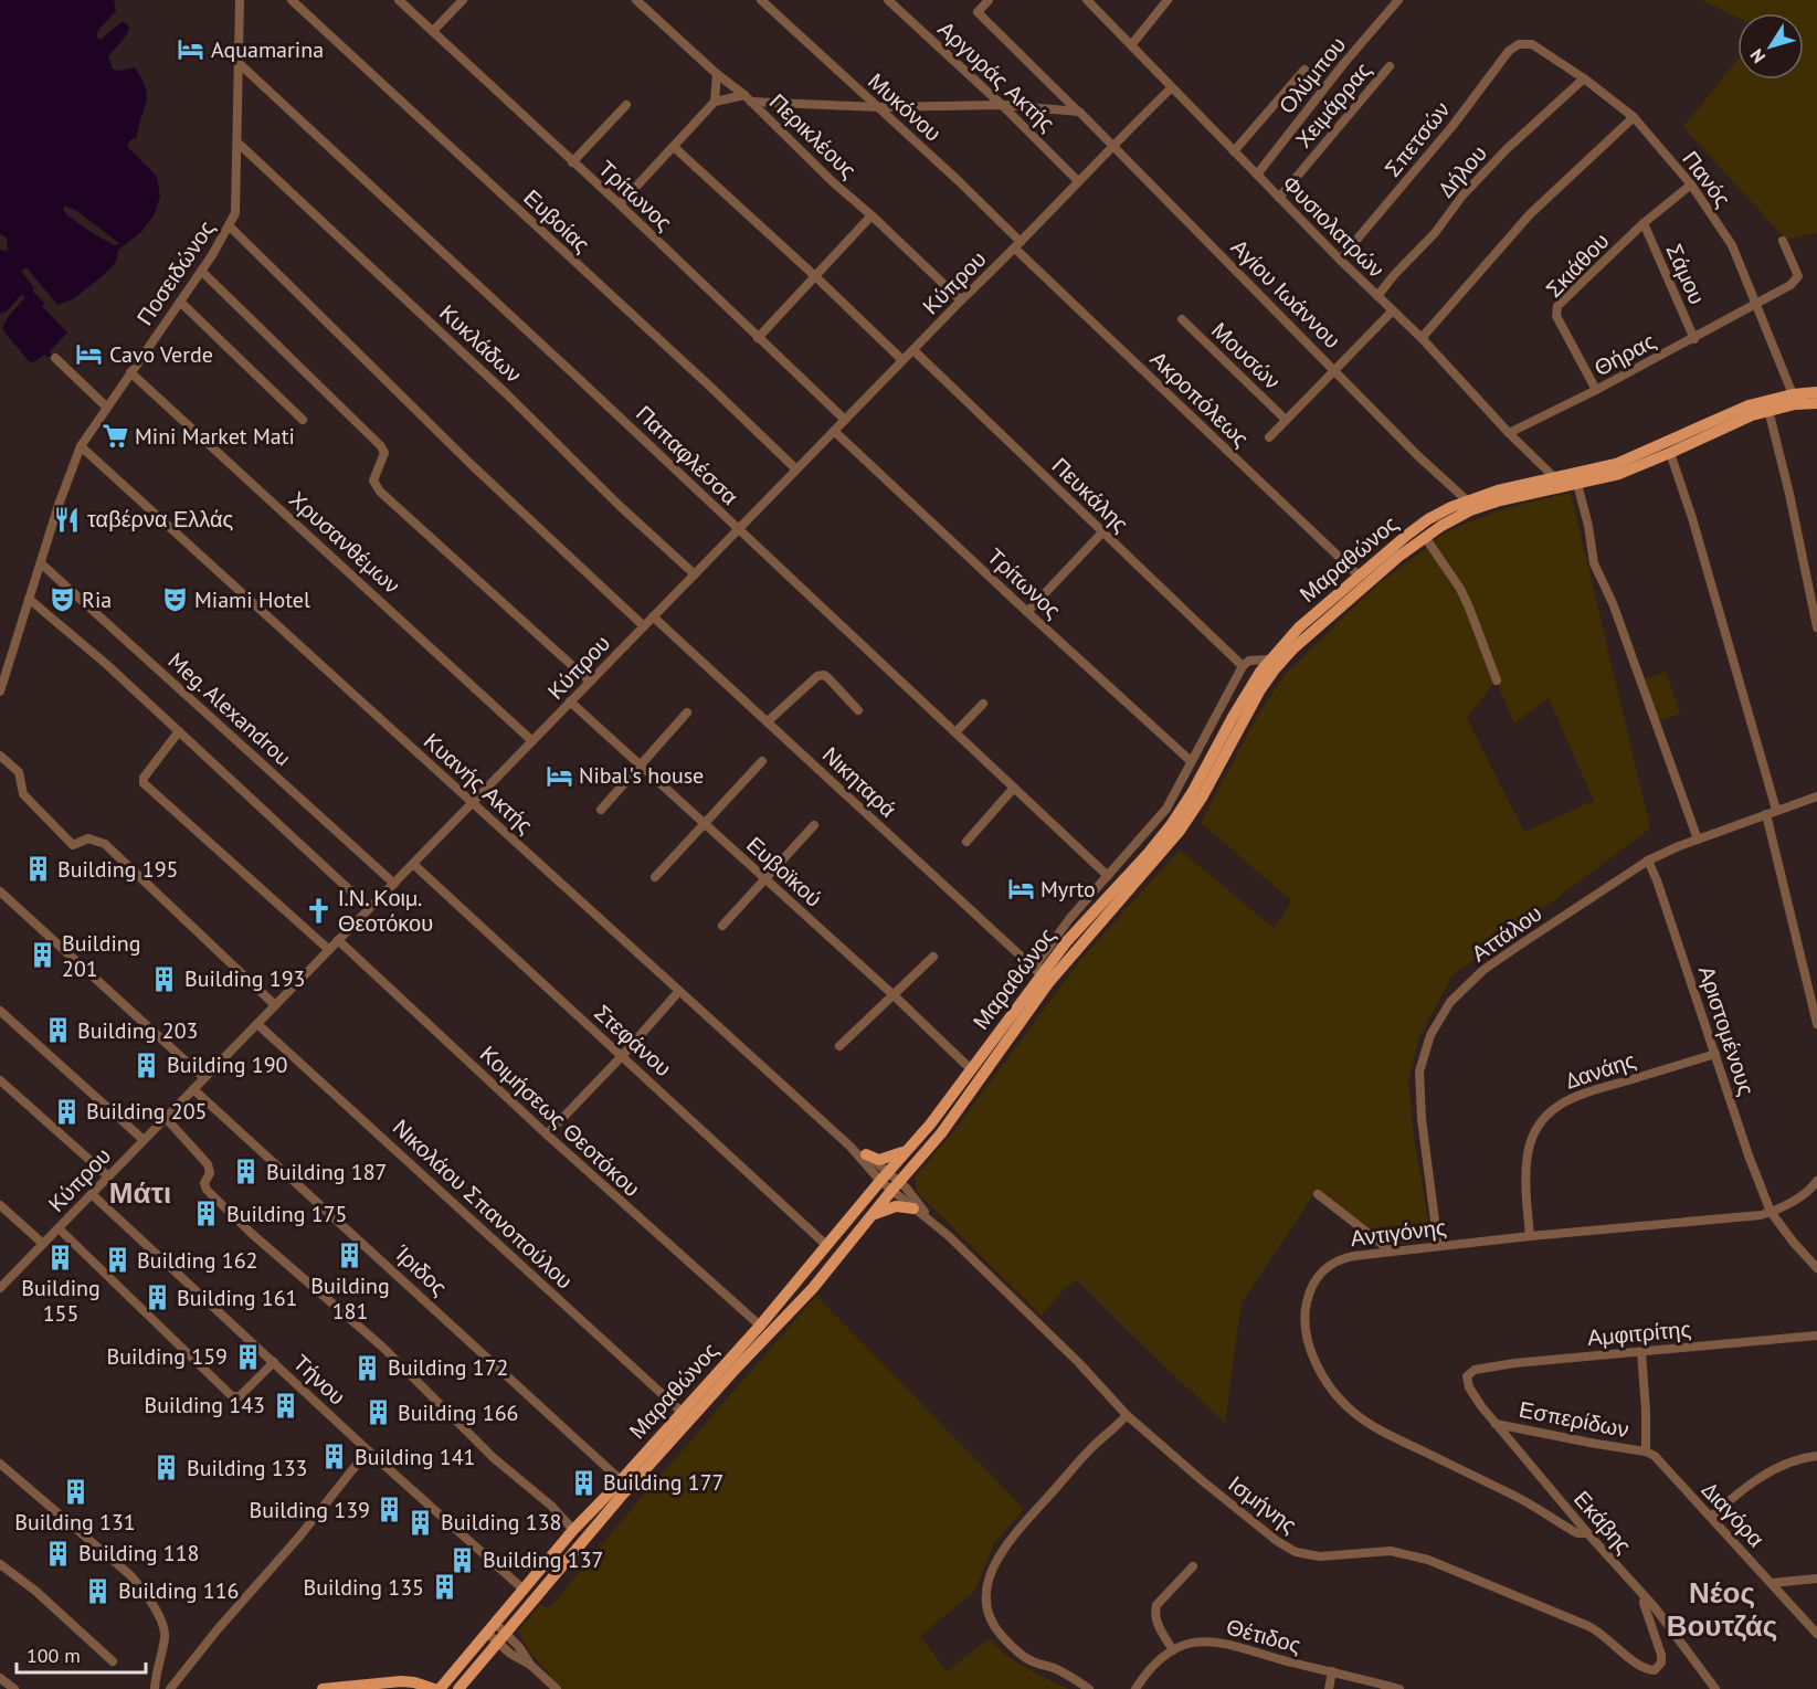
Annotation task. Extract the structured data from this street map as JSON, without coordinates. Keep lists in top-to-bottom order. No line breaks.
{"streets":{"main road":["Μαραθώνος"],"street":["Ολύμπου","Αργυράς Ακτής","Χειμάρρας","Μυκόνου","Περικλέους","Σπετσών","Δήλου","Πανός","Τρίτωνος","Ευβοίας","Φυσιολατρών","Σκιάθου","Ποσειδώνος","Σάμου","Κύπρου","Αγίου Ιωάννου","Κυκλάδων","Θήρας","Μουσών","Ακροπόλεως","Παπαφλέσσα","Πευκάλης","Χρυσανθέμων","Meg. Alexandrou","Νικηταρά","Κυανής Ακτής","Ευβοϊκού","Αττάλου","Αριστομένους","Στεφάνου","Δανάης","Κοιμήσεως Θεοτόκου","Νικολάου Σπανοπούλου","Αντιγόνης","Ίριδος","Αμφιτρίτης","Τήνου","Εσπερίδων","Ισμήνης","Διαγόρα","Εκάβης","Θέτιδος"]},"crossings":[["Ολύμπου","Φυσιολατρών"],["Αργυράς Ακτής","Κύπρου"],["Χειμάρρας","Φυσιολατρών"],["Μυκόνου","Κύπρου"],["Μυκόνου","Ακροπόλεως"],["Περικλέους","Κύπρου"],["Σπετσών","Πανός"],["Σπετσών","Φυσιολατρών"],["Δήλου","Πανός"],["Δήλου","Φυσιολατρών"],["Πανός","Σκιάθου"],["Πανός","Θήρας"],["Πανός","Μαραθώνος"],["Τρίτωνος","Κύπρου"],["Ευβοίας","Κύπρου"],["Φυσιολατρών","Κύπρου"],["Φυσιολατρών","Θήρας"],["Φυσιολατρών","Μουσών"],["Φυσιολατρών","Μαραθώνος"],["Σκιάθου","Σάμου"],["Σκιάθου","Θήρας"],["Ποσειδώνος","Κυκλάδων"],["Ποσειδώνος","Παπαφλέσσα"],["Ποσειδώνος","Χρυσανθέμων"],["Ποσειδώνος","Meg. Alexandrou"],["Ποσειδώνος","Κυανής Ακτής"],["Σάμου","Θήρας"],["Κύπρου","Αγίου Ιωάννου"],["Κύπρου","Κυκλάδων"],["Κύπρου","Ακροπόλεως"],["Κύπρου","Παπαφλέσσα"],["Κύπρου","Πευκάλης"],["Κύπρου","Χρυσανθέμων"],["Κύπρου","Meg. Alexandrou"],["Κύπρου","Νικηταρά"],["Κύπρου","Κυανής Ακτής"],["Κύπρου","Ευβοϊκού"],["Κύπρου","Στεφάνου"],["Κύπρου","Κοιμήσεως Θεοτόκου"],["Κύπρου","Νικολάου Σπανοπούλου"],["Κύπρου","Ίριδος"],["Κύπρου","Τήνου"],["Αγίου Ιωάννου","Μουσών"],["Αγίου Ιωάννου","Μαραθώνος"],["Ακροπόλεως","Μαραθώνος"],["Μαραθώνος","Νικηταρά"],["Μαραθώνος","Κυανής Ακτής"],["Μαραθώνος","Ευβοϊκού"],["Μαραθώνος","Στεφάνου"],["Μαραθώνος","Κοιμήσεως Θεοτόκου"],["Μαραθώνος","Νικολάου Σπανοπούλου"],["Μαραθώνος","Ίριδος"],["Μαραθώνος","Τήνου"],["Αττάλου","Αριστομένους"],["Αττάλου","Αντιγόνης"],["Αριστομένους","Δανάης"],["Αριστομένους","Αντιγόνης"],["Δανάης","Αντιγόνης"],["Αντιγόνης","Εκάβης"],["Αμφιτρίτης","Εκάβης"],["Εσπερίδων","Διαγόρα"],["Εσπερίδων","Εκάβης"],["Ισμήνης","Εκάβης"]],"districts":["Μάτι","Νέος Βουτζάς"],"places":{"hotel":["Aquamarina","Cavo Verde","Nibal's house","Myrto"],"supermarket":["Mini Market Mati"],"restaurant":["ταβέρνα Ελλάς"],"theatre":["Ria","Miami Hotel"],"building":["Building 195","Building 201","Building 193","Building 203","Building 190","Building 205","Building 187","Building 175","Building 181","Building 155","Building 162","Building 161","Building 159","Building 172","Building 143","Building 166","Building 141","Building 133","Building 177","Building 131","Building 139","Building 138","Building 118","Building 137","Building 135","Building 116"],"church":["Ι.Ν. Κοιμ. Θεοτόκου"]},"scale_bar":"100 m","north":"bottom left"}
